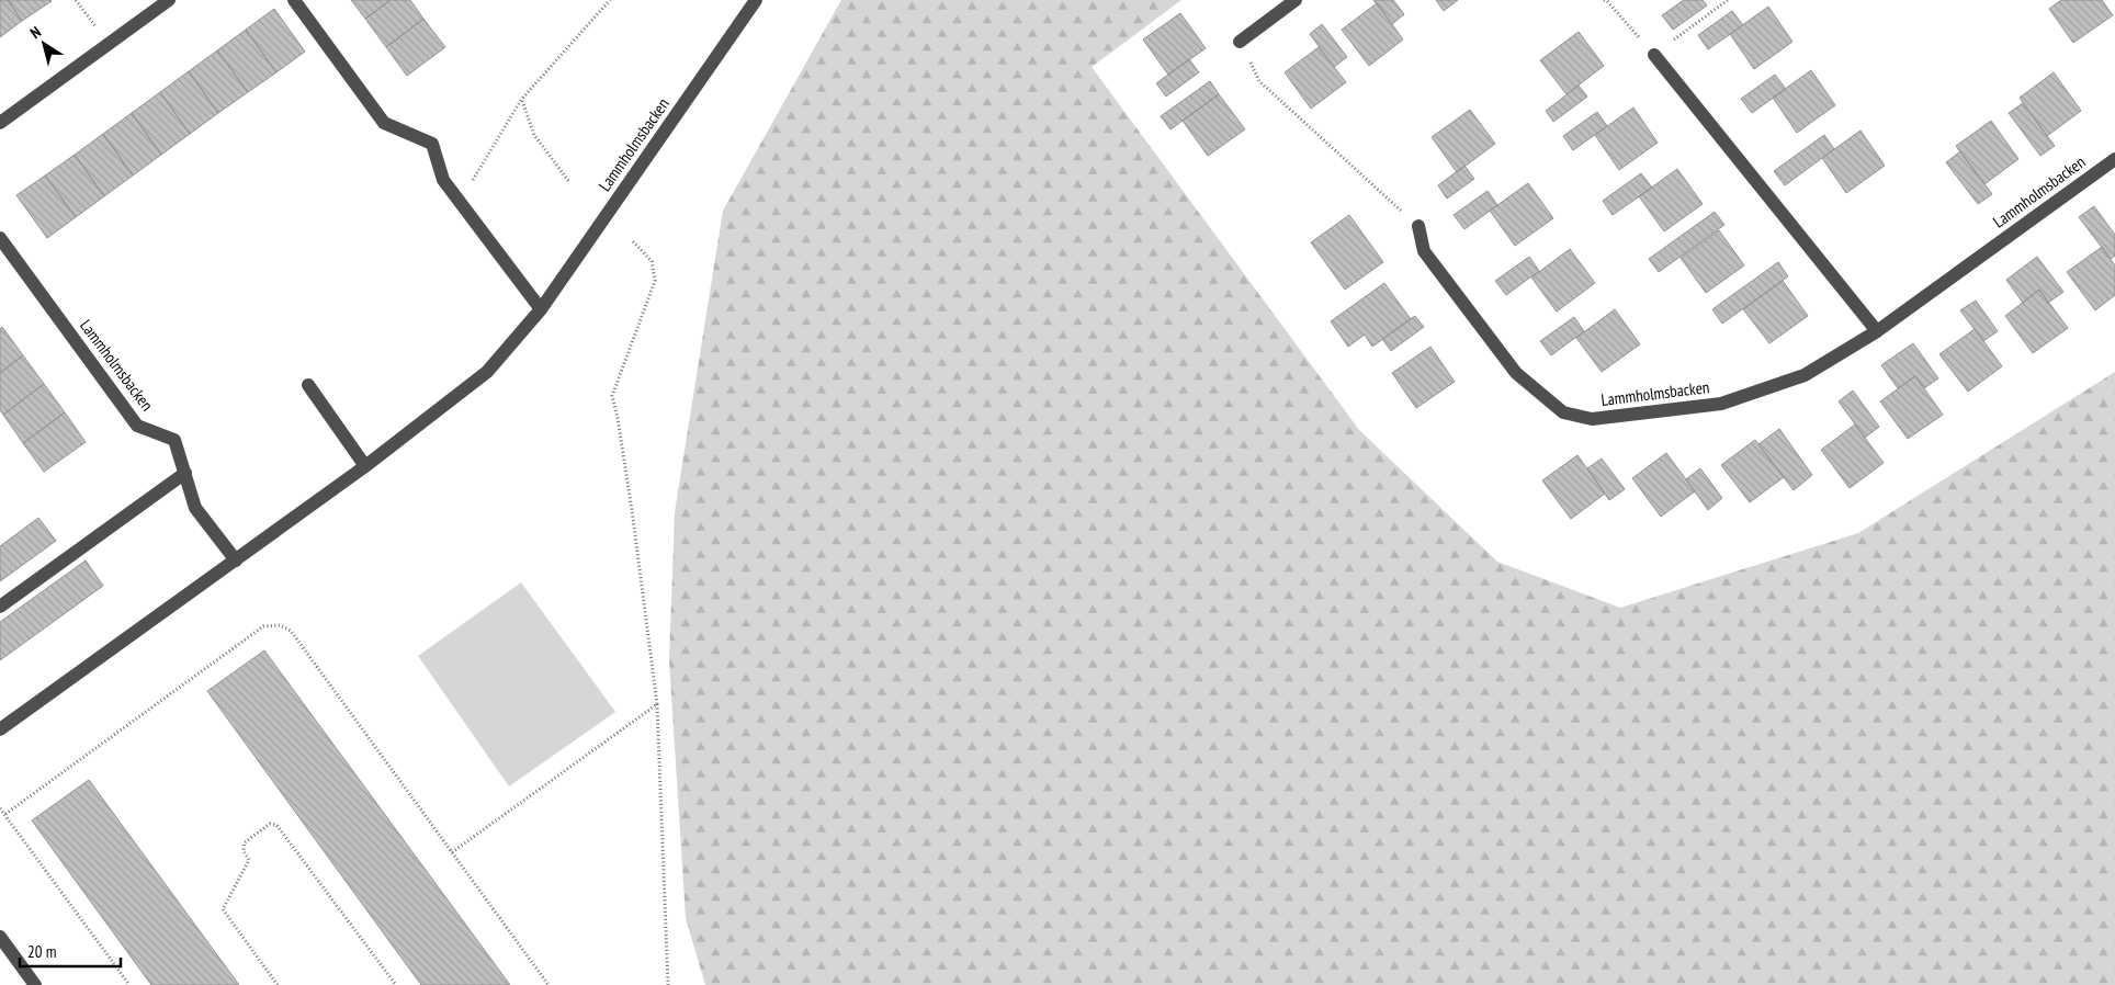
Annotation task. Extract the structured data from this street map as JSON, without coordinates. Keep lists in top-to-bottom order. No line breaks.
{"streets":{"street":["Lammholmsbacken"]},"scale_bar":"20 m","north":"top left"}
